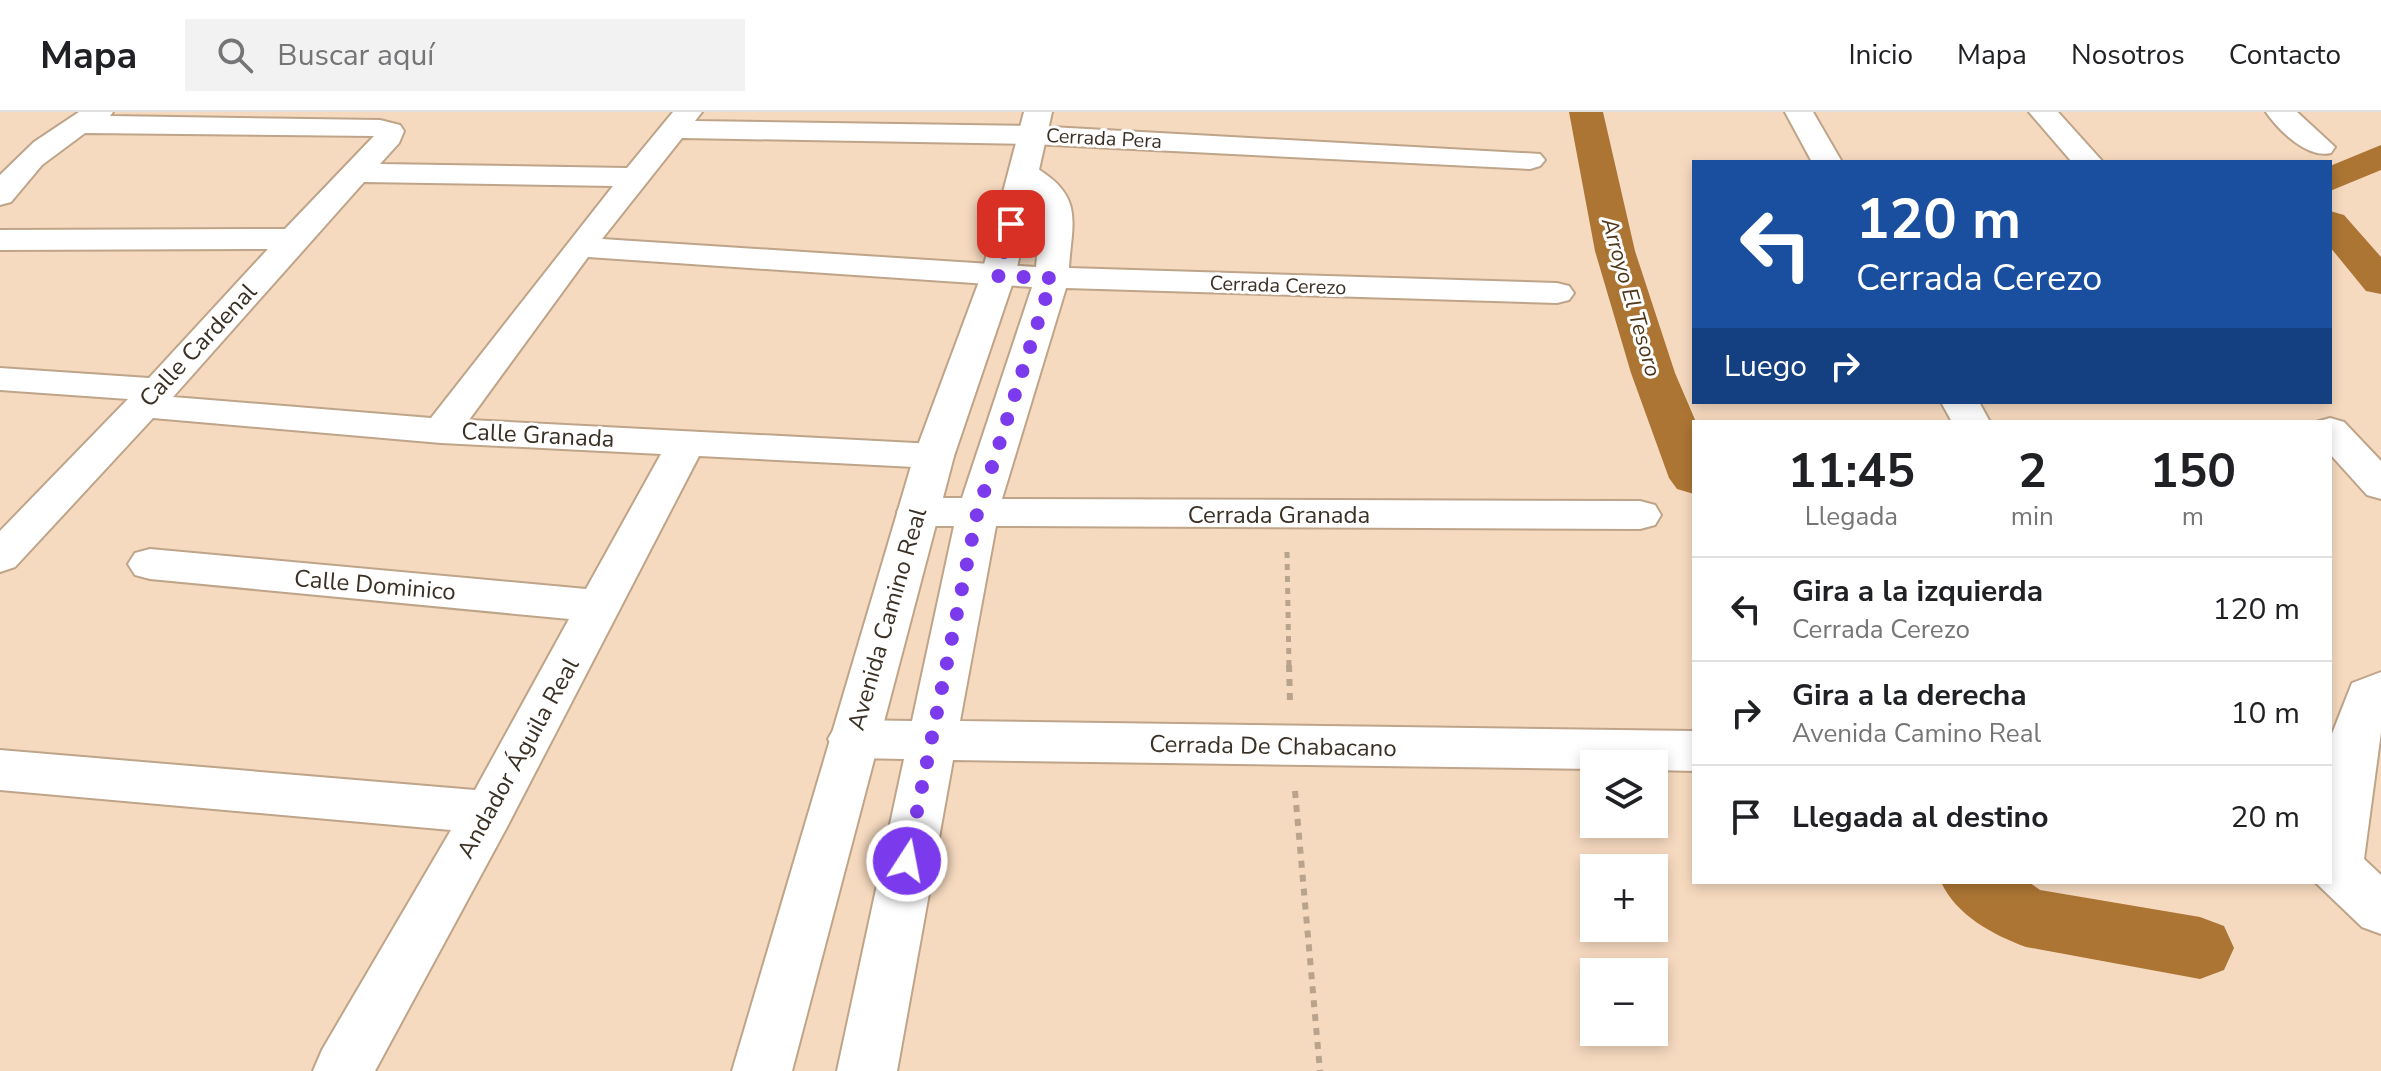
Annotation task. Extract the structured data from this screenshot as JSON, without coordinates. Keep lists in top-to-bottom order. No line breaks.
{"streets":{"street":["Cerrada Pera","Cerrada Cerezo","Calle Cardenal","Calle Granada","Cerrada Granada","Calle Dominico","Avenida Camino Real","Cerrada De Chabacano","Andador Águila Real"]},"crossings":[["Cerrada Pera","Avenida Camino Real"],["Cerrada Cerezo","Avenida Camino Real"],["Calle Cardenal","Calle Granada"],["Calle Granada","Avenida Camino Real"],["Calle Granada","Andador Águila Real"],["Cerrada Granada","Avenida Camino Real"],["Calle Dominico","Andador Águila Real"],["Avenida Camino Real","Cerrada De Chabacano"]],"water":["Arroyo El Tesoro"],"page":{"header":"Mapa","search":"Buscar aquí","nav":["Inicio","Mapa","Nosotros","Contacto"],"turn":["120 m","Cerrada Cerezo"],"then":"Luego","eta":["11:45","Llegada","2","min","150","m"],"list":[{"name":"Gira a la izquierda","note":"Cerrada Cerezo","value":"120 m"},{"name":"Gira a la derecha","note":"Avenida Camino Real","value":"10 m"},{"name":"Llegada al destino","value":"20 m"}],"map_buttons":["+","−"]}}
